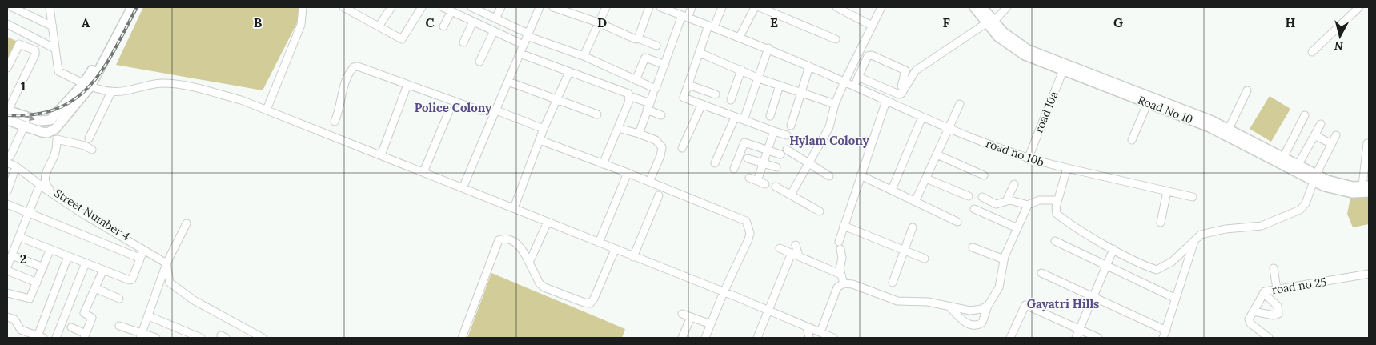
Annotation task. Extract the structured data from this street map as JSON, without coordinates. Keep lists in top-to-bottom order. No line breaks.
{"streets":{"main road":["Road No 10"],"street":["road 10a","road no 10b","Street Number 4","road no 25"]},"crossings":[["Road No 10","road 10a"],["road 10a","road no 10b"]],"districts":["Police Colony","Hylam Colony","Gayatri Hills"],"north":"bottom","grid":{"columns":["A","B","C","D","E","F","G","H"],"rows":["1","2"]}}
